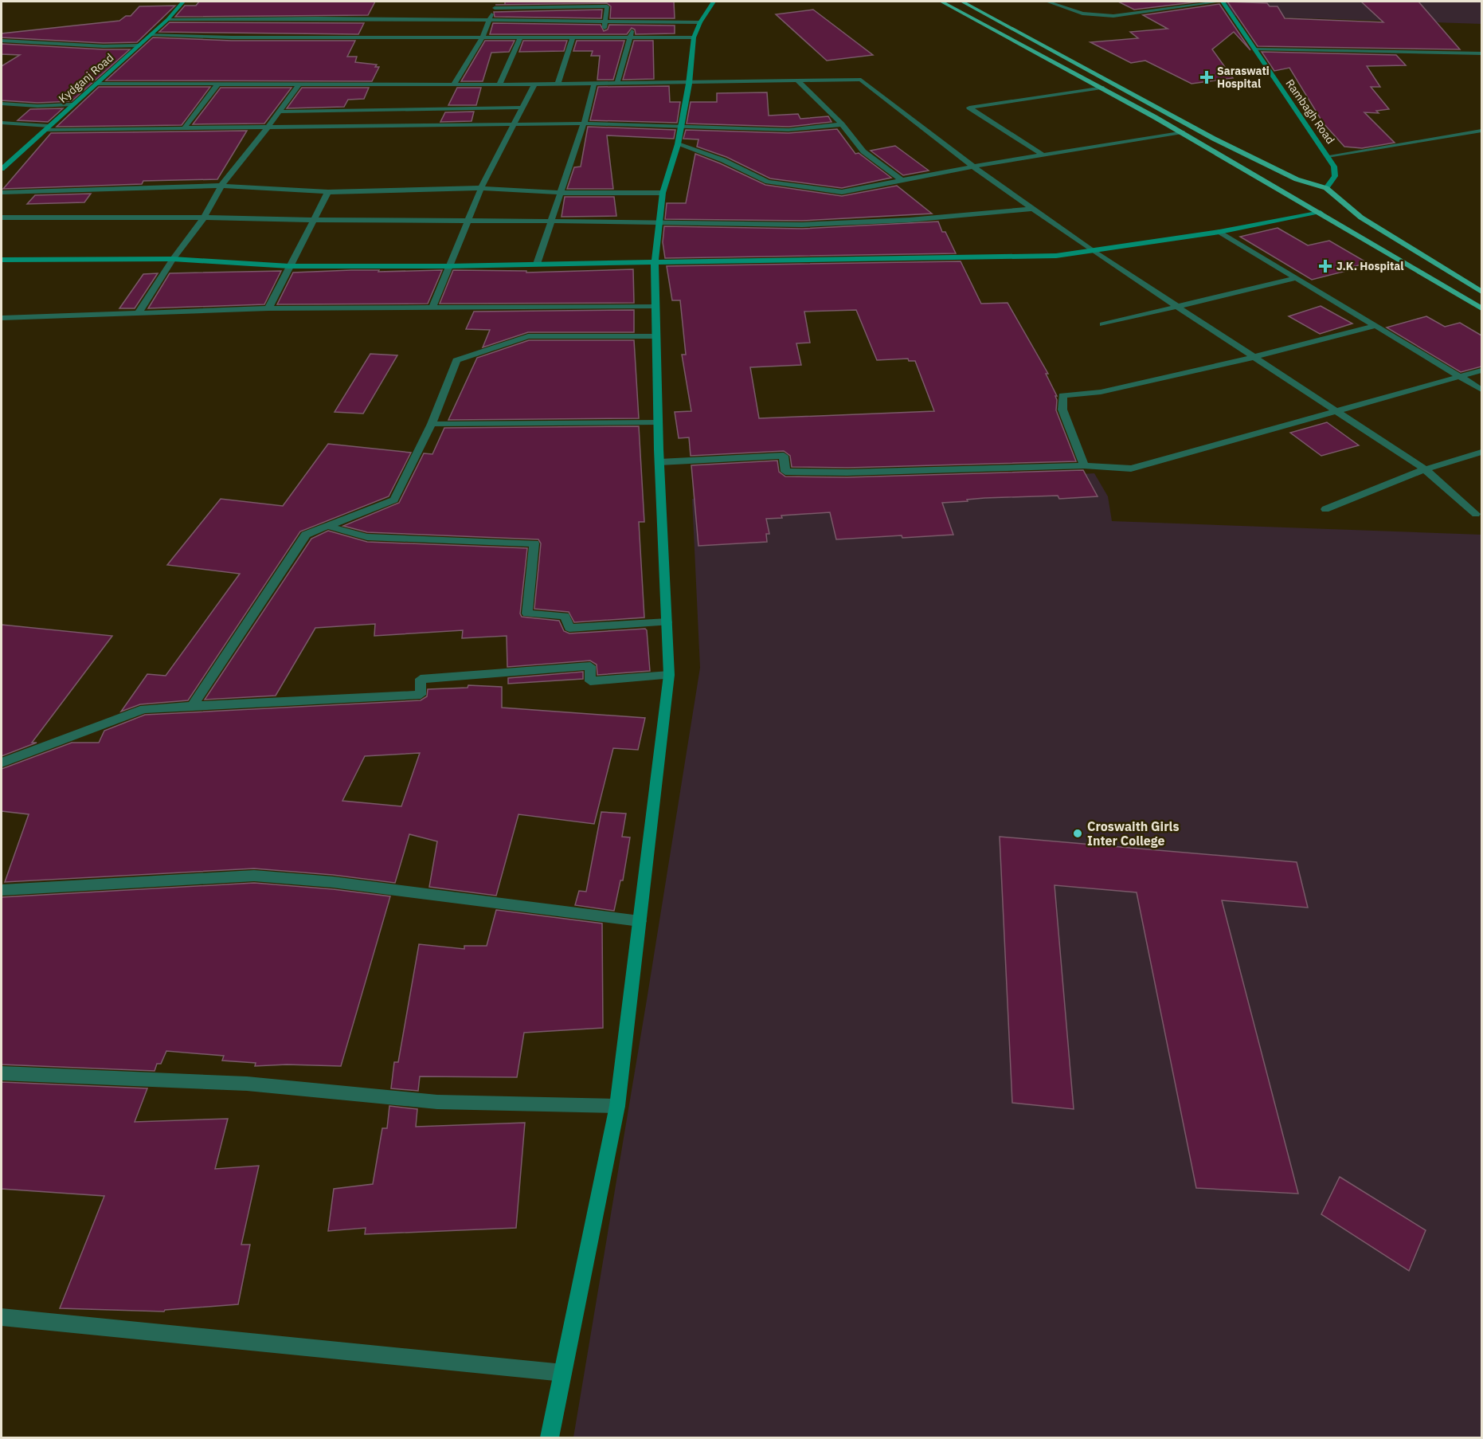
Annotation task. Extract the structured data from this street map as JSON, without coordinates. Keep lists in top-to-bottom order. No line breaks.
{"streets":{"street":["Kydganj Road","Rambagh Road"]},"places":{"health":["Saraswati Hospital","J.K. Hospital"],"other":["Croswaith Girls Inter College"]}}
